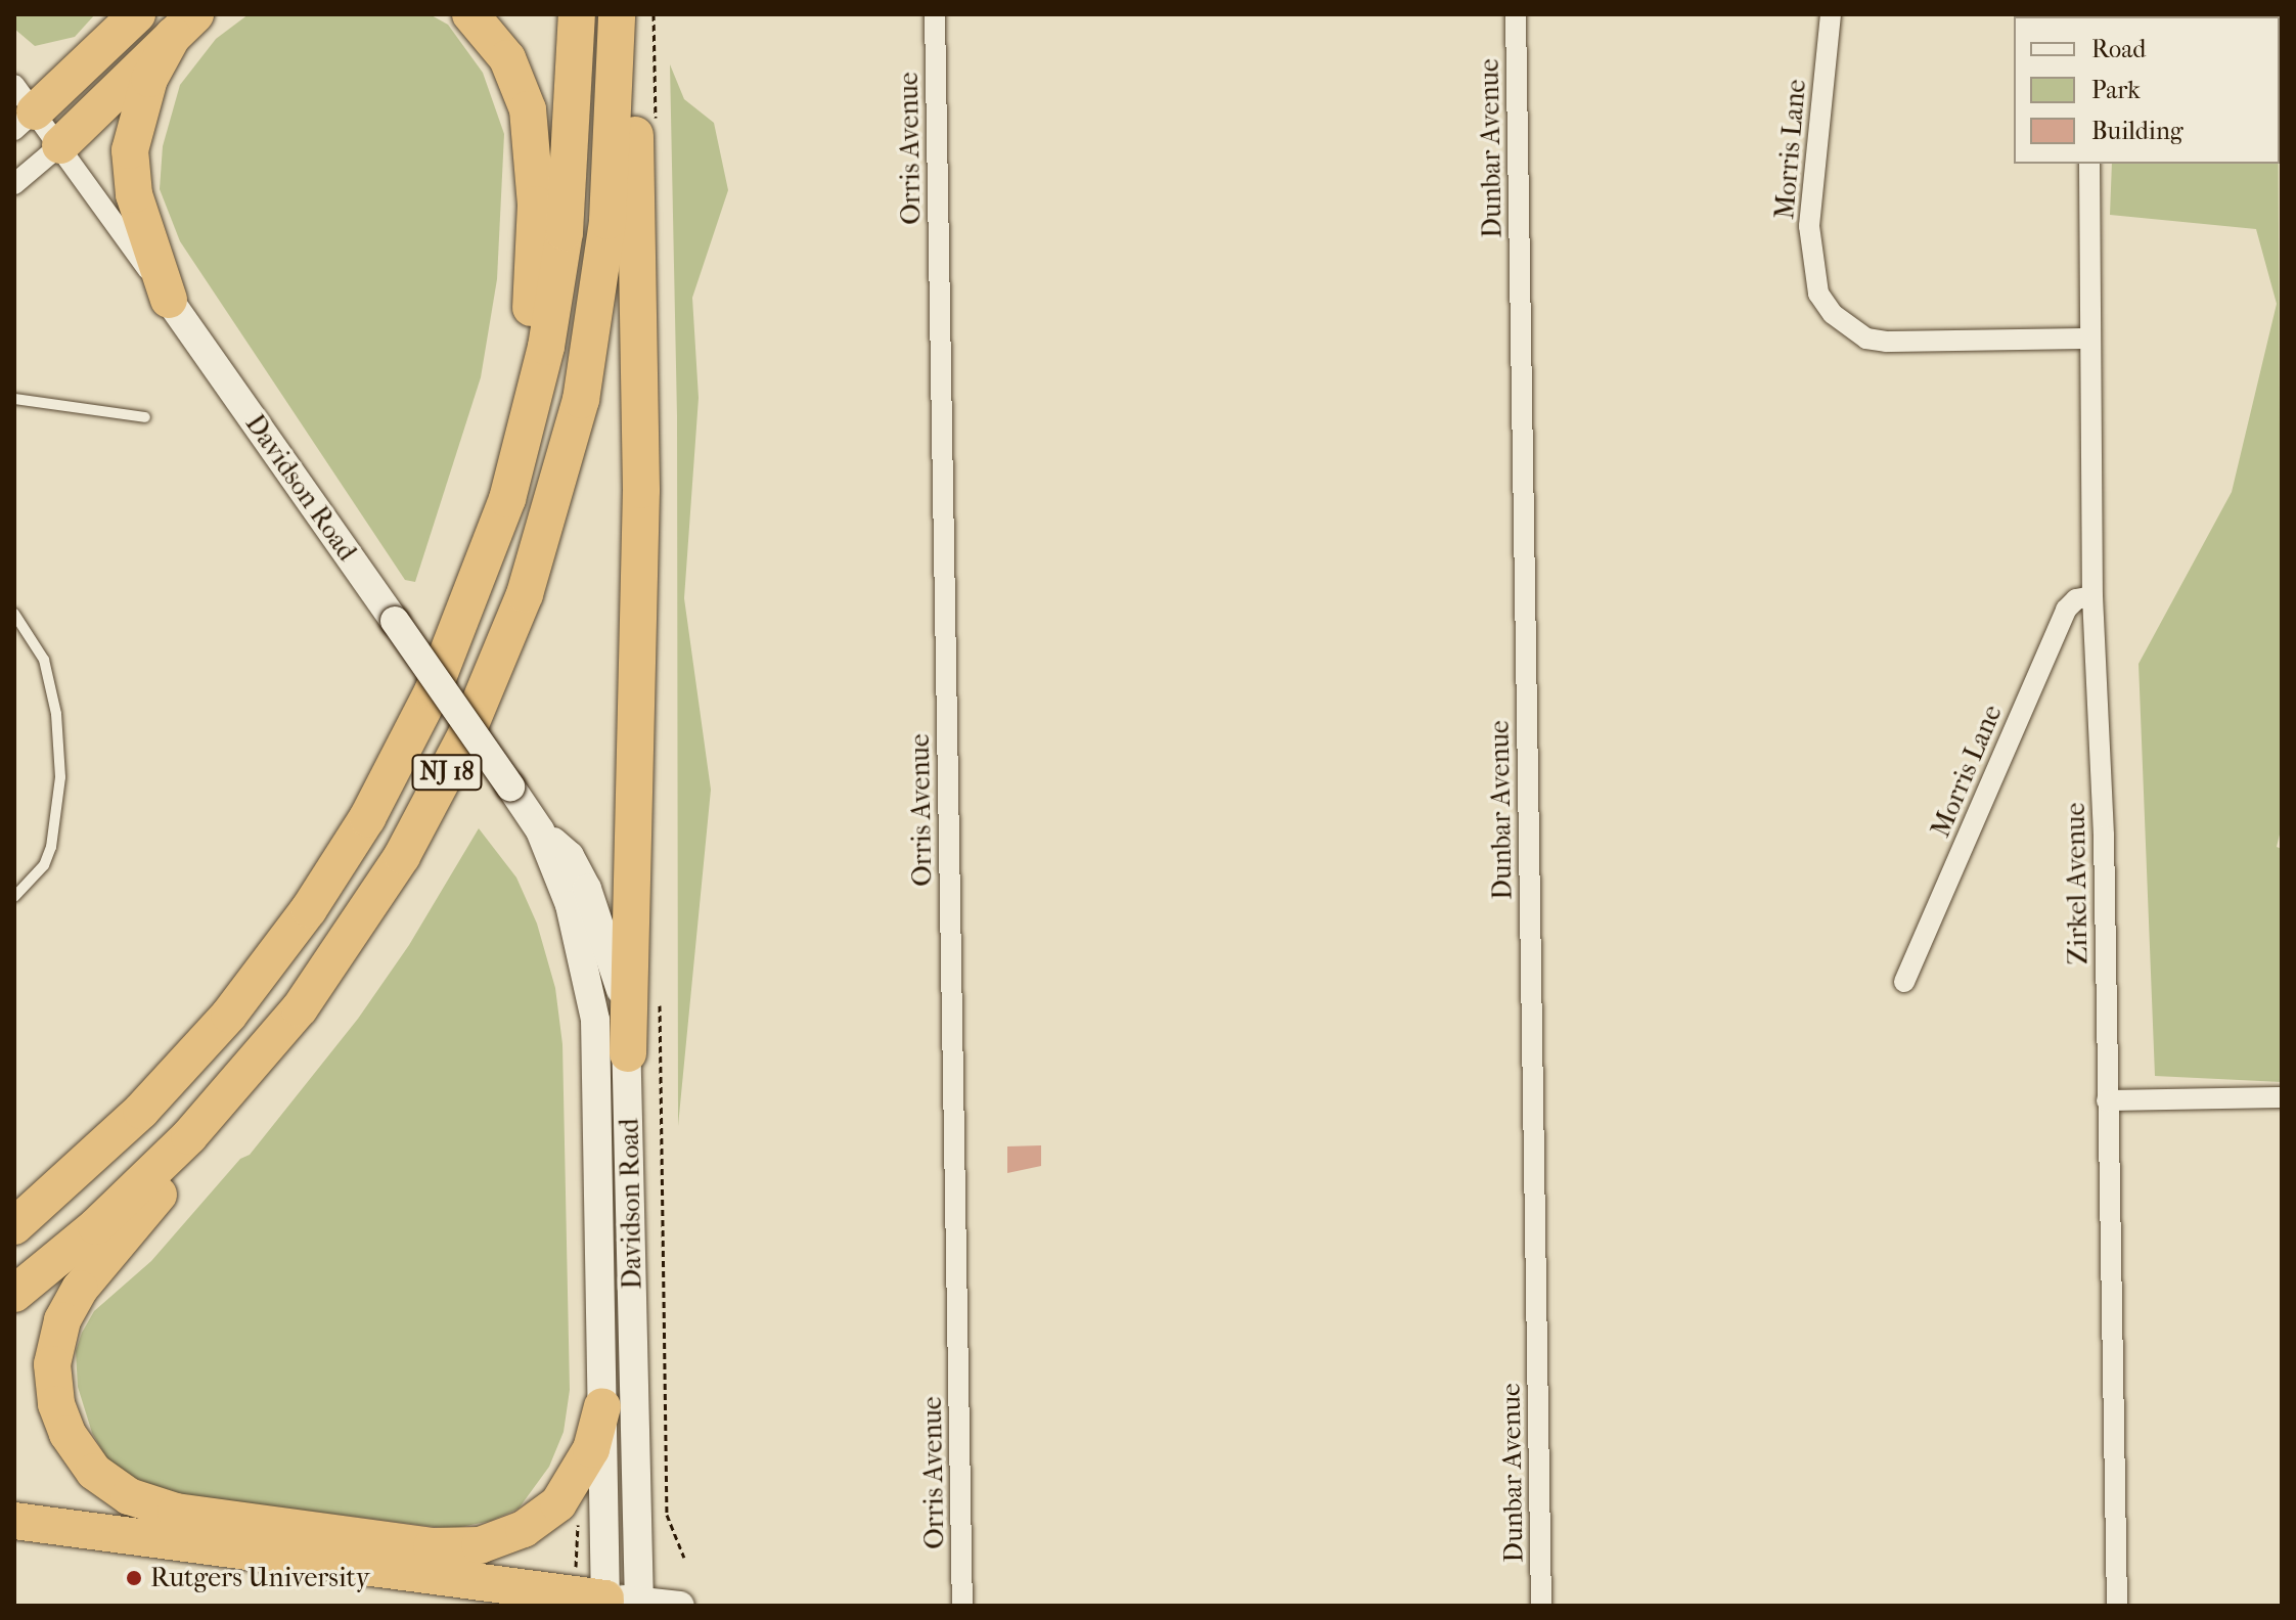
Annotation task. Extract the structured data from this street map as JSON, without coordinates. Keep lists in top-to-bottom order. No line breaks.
{"streets":{"highway":["NJ 18"],"main road":["Davidson Road"],"street":["Orris Avenue","Dunbar Avenue","Morris Lane","Zirkel Avenue"]},"crossings":[["Morris Lane","Zirkel Avenue"]],"places":["Rutgers University"],"legend":["Road","Park","Building"]}
